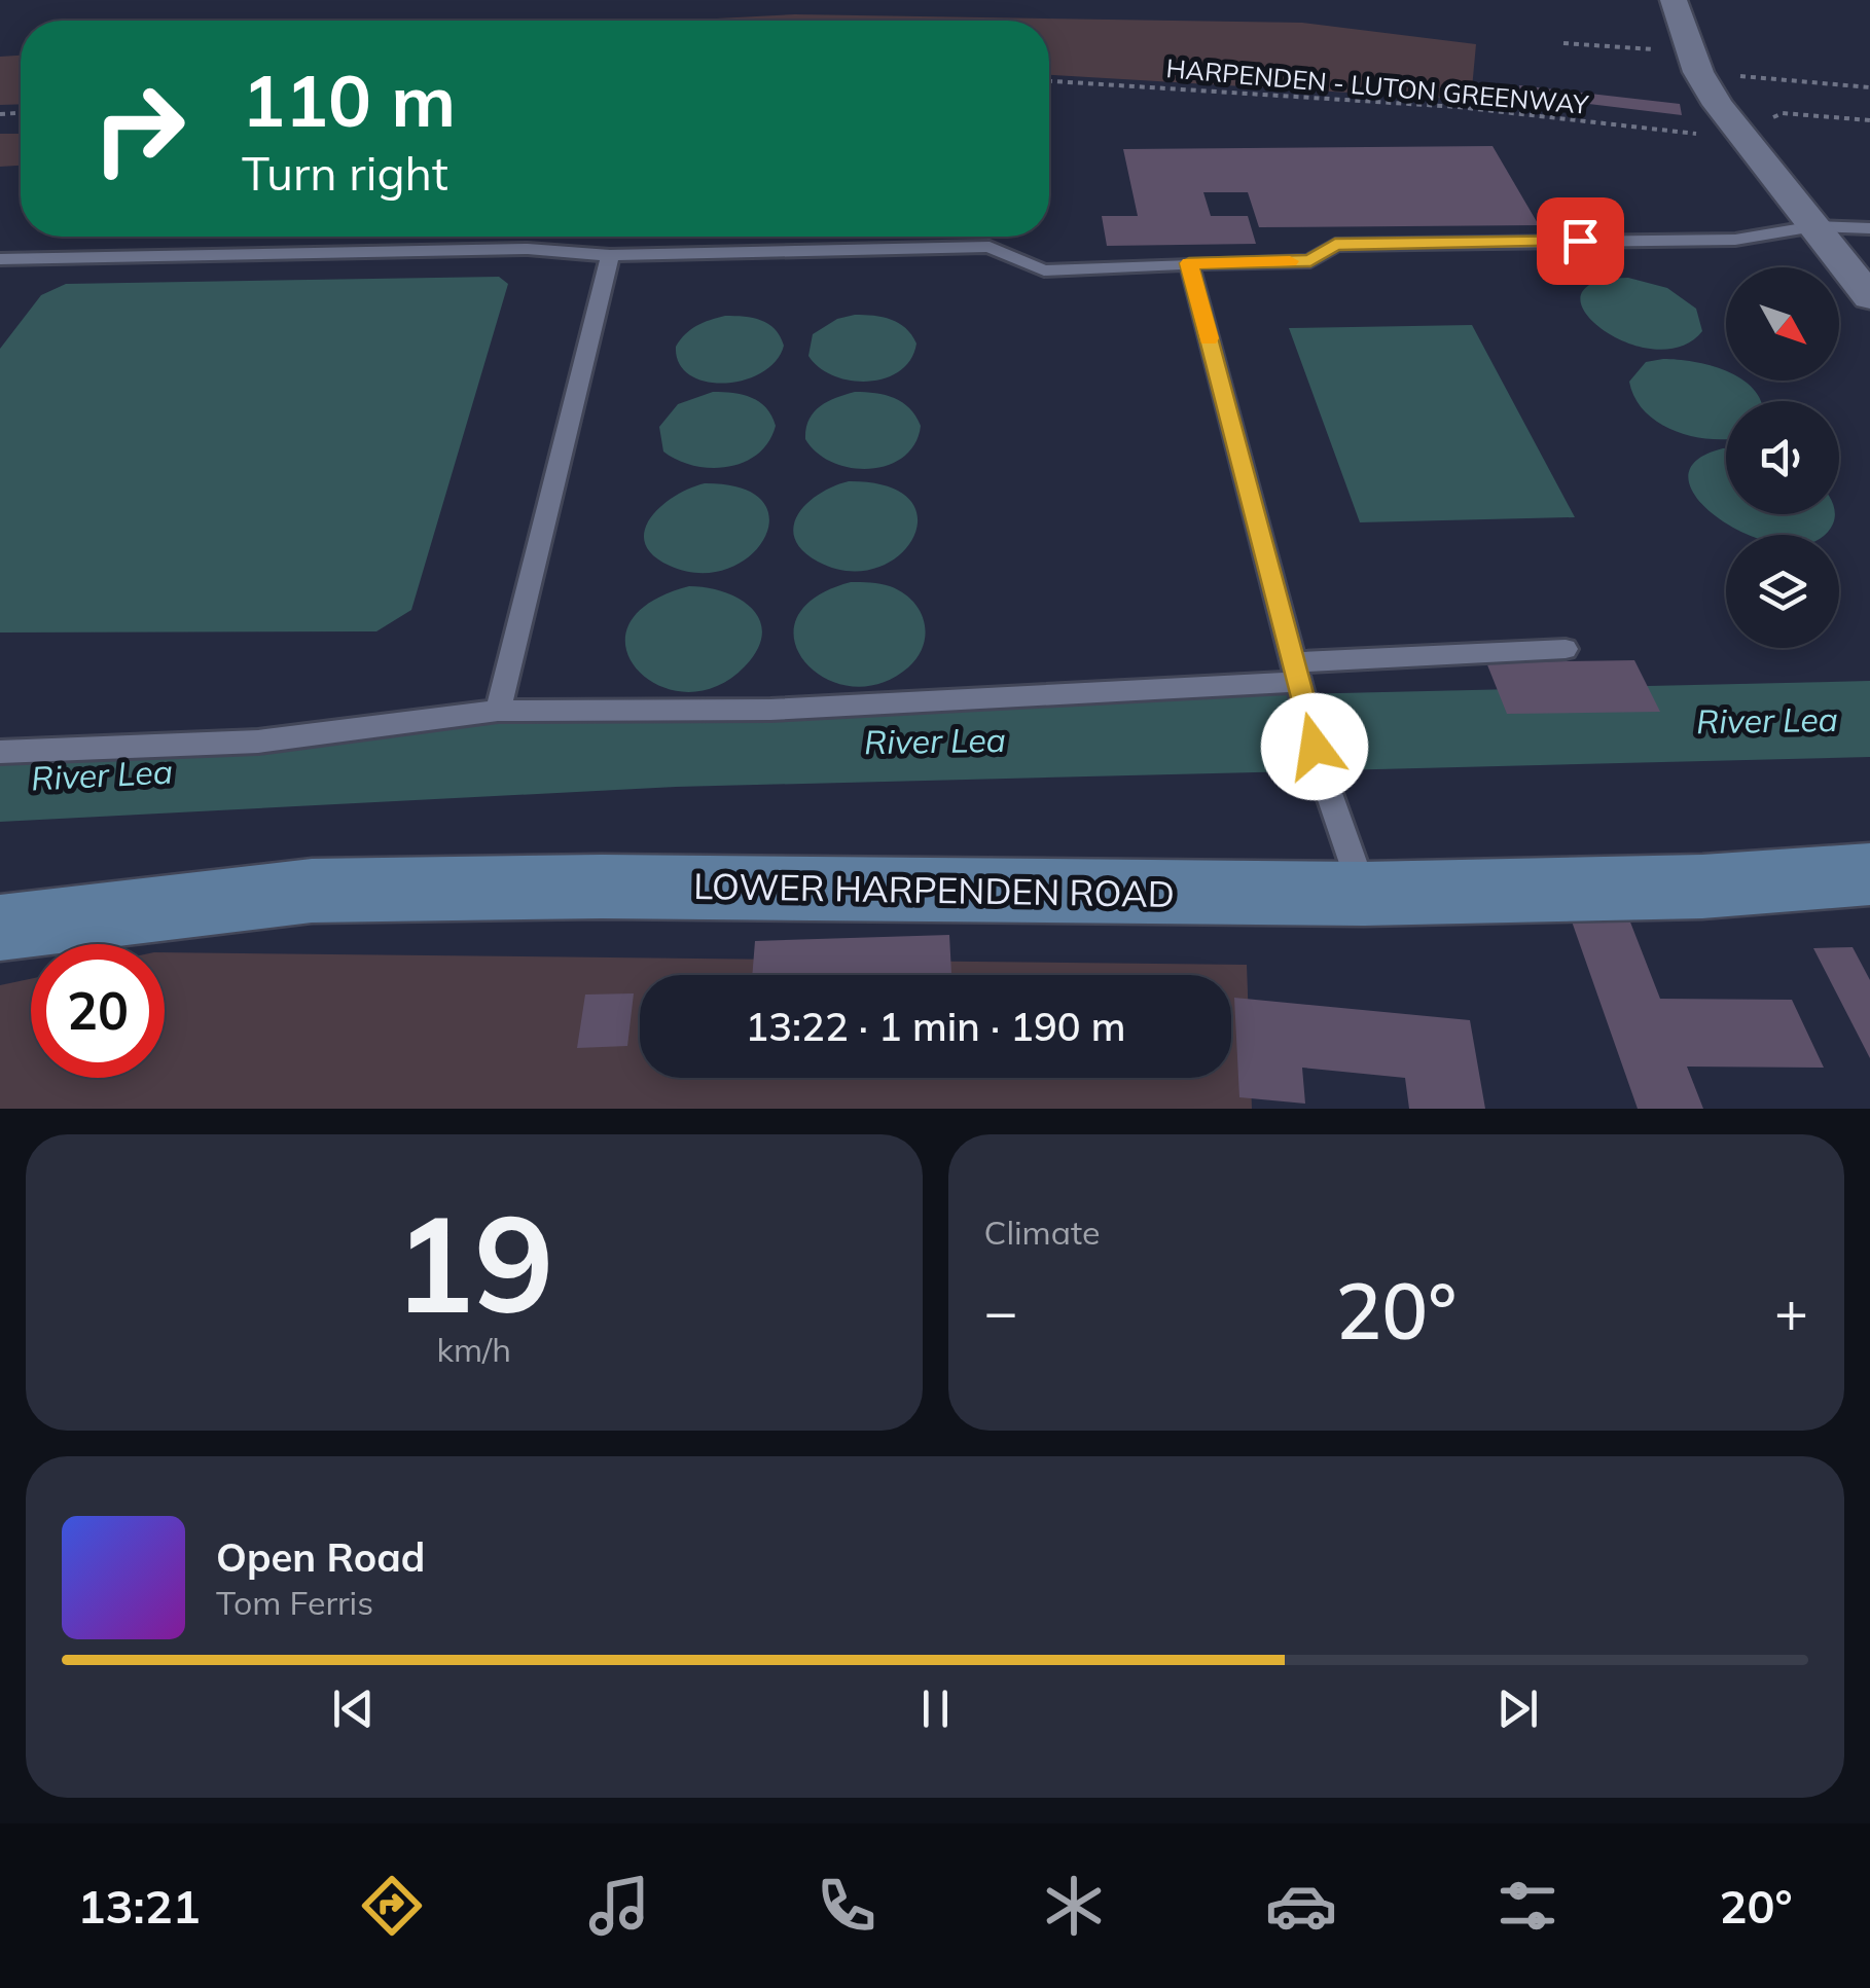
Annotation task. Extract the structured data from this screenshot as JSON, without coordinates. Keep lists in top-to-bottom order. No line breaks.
{"streets":{"main road":["LOWER HARPENDEN ROAD"],"path":["HARPENDEN - LUTON GREENWAY"]},"water":["River Lea"],"north":"bottom right","page":{"turn":["110 m","Turn right"],"limit":"20","trip":"13:22 · 1 min · 190 m","tile":[["19","km/h"],"Climate"],"heat":["−","20°","+"],"song":["Open Road","Tom Ferris"],"tabs":["13:21","20°"]}}
